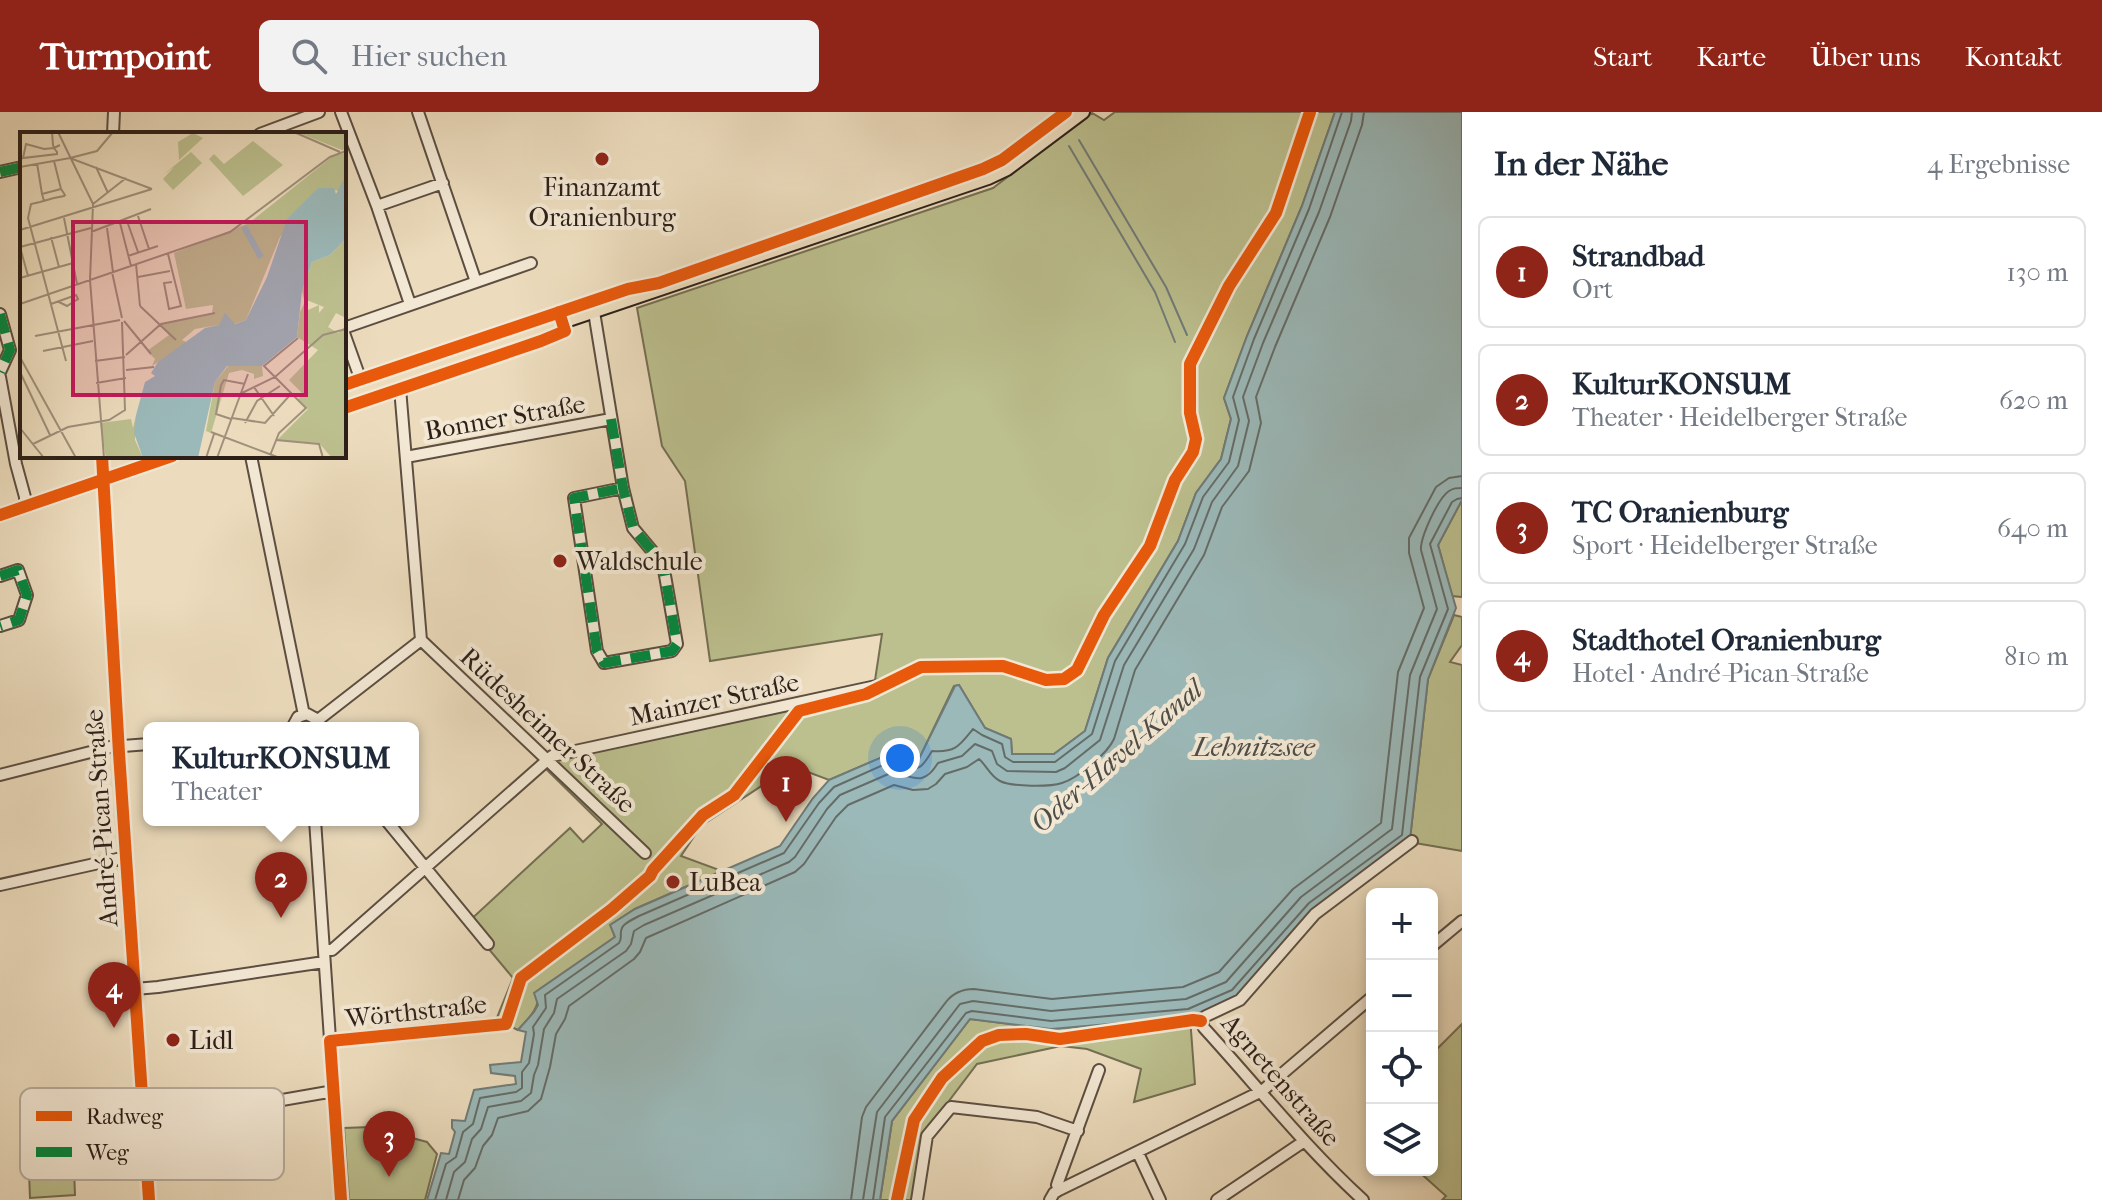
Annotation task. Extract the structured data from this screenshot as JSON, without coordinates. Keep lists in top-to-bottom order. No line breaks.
{"streets":{"street":["Bonner Straße","Mainzer Straße","Rüdesheimer Straße","André-Pican-Straße","Wörthstraße","Agnetenstraße"]},"crossings":[["Mainzer Straße","Rüdesheimer Straße"]],"water":["Lehnitzsee","Oder-Havel-Kanal"],"places":["Finanzamt Oranienburg","Waldschule","LuBea","Lidl"],"legend":["Radweg","Weg"],"page":{"header":"Turnpoint","search":"Hier suchen","nav":["Start","Karte","Über uns","Kontakt"],"heading":["In der Nähe","4 Ergebnisse"],"list":[{"mark":"1","name":"Strandbad","note":"Ort","value":"130 m"},{"mark":"2","name":"KulturKONSUM","note":"Theater · Heidelberger Straße","value":"620 m"},{"mark":"3","name":"TC Oranienburg","note":"Sport · Heidelberger Straße","value":"640 m"},{"mark":"4","name":"Stadthotel Oranienburg","note":"Hotel · André-Pican-Straße","value":"810 m"}],"popup":["KulturKONSUM","Theater"],"pins":["1","2","4","3"],"map_buttons":["+","−"]}}
